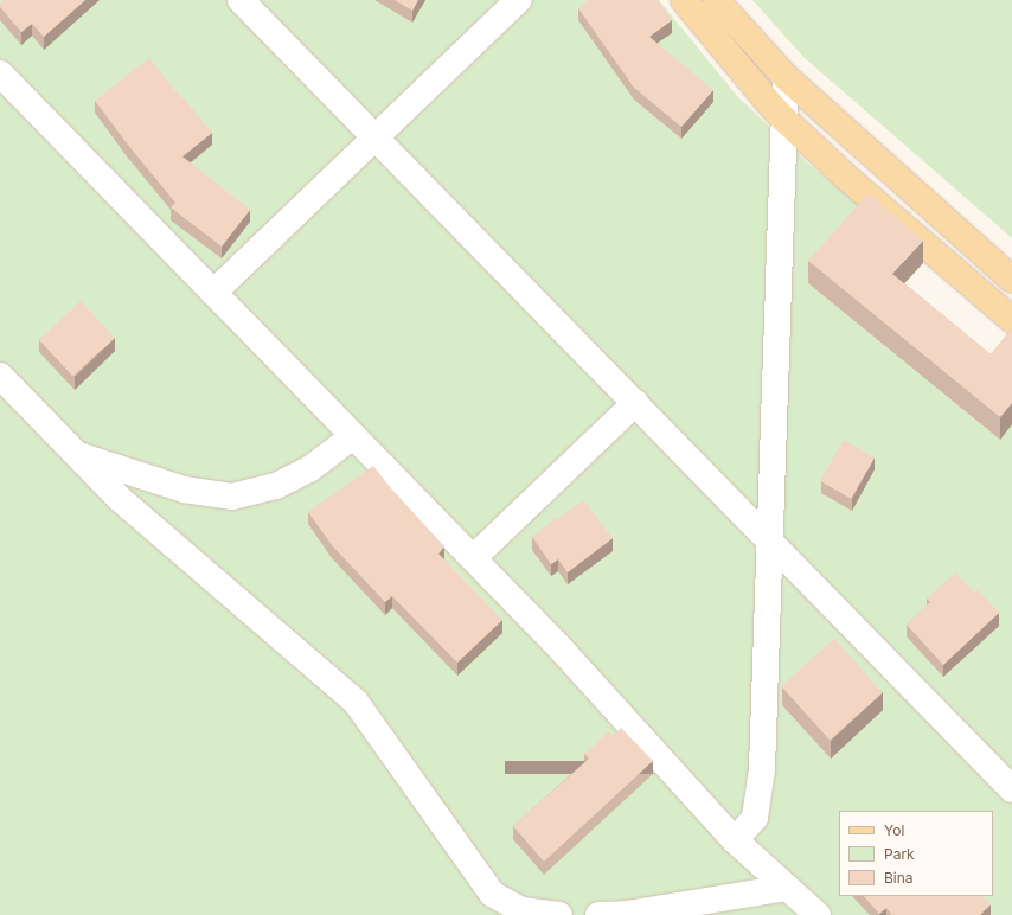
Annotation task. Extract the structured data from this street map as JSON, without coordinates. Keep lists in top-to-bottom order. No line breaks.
{"legend":["Yol","Park","Bina"]}
